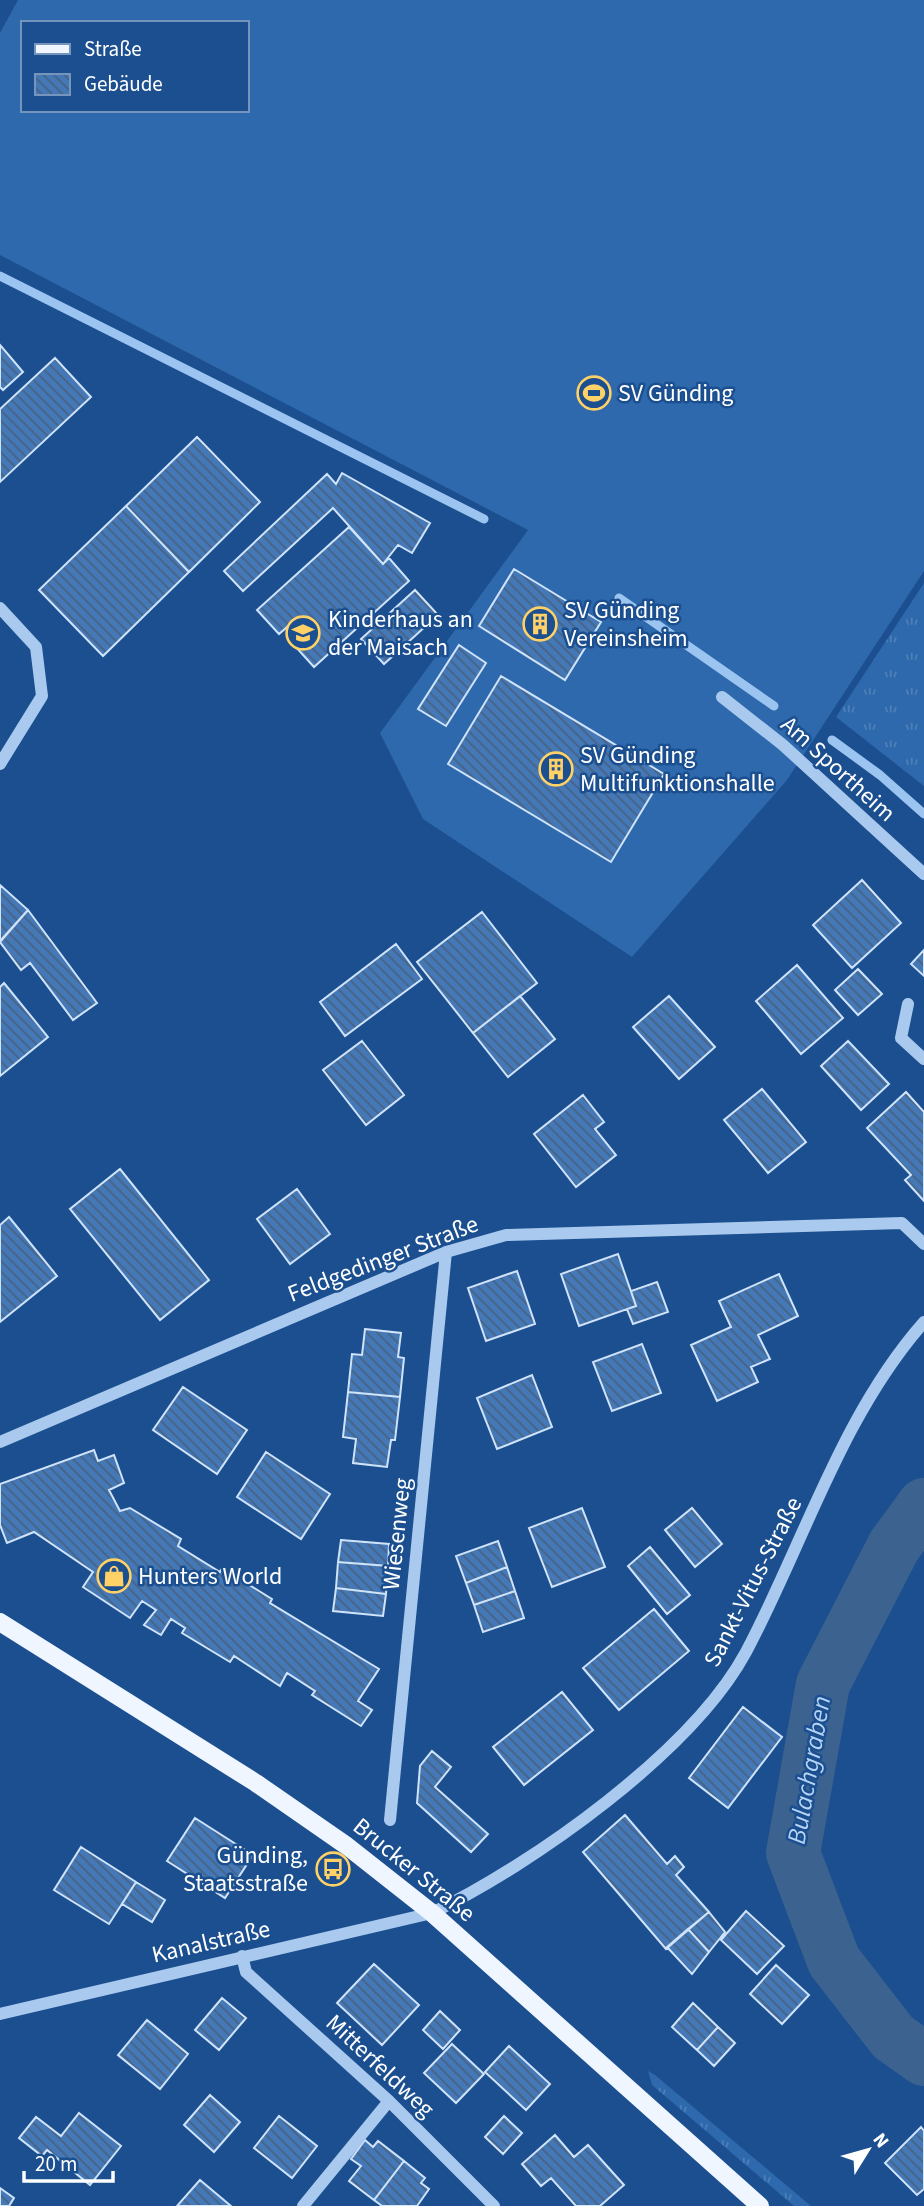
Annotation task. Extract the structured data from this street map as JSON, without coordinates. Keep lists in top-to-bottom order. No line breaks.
{"streets":{"main road":["Brucker Straße"],"street":["Am Sportheim","Feldgedinger Straße","Wiesenweg","Sankt-Vitus-Straße","Kanalstraße","Mitterfeldweg"]},"crossings":[["Feldgedinger Straße","Wiesenweg"],["Sankt-Vitus-Straße","Brucker Straße"],["Sankt-Vitus-Straße","Kanalstraße"],["Brucker Straße","Kanalstraße"],["Kanalstraße","Mitterfeldweg"]],"water":["Bulachgraben"],"places":{"sports":["SV Günding"],"building":["SV Günding Vereinsheim","SV Günding Multifunktionshalle"],"school or university":["Kinderhaus an der Maisach"],"shop":["Hunters World"],"bus stop":["Günding, Staatsstraße"]},"legend":["Straße","Gebäude"],"scale_bar":"20 m","north":"top right"}
